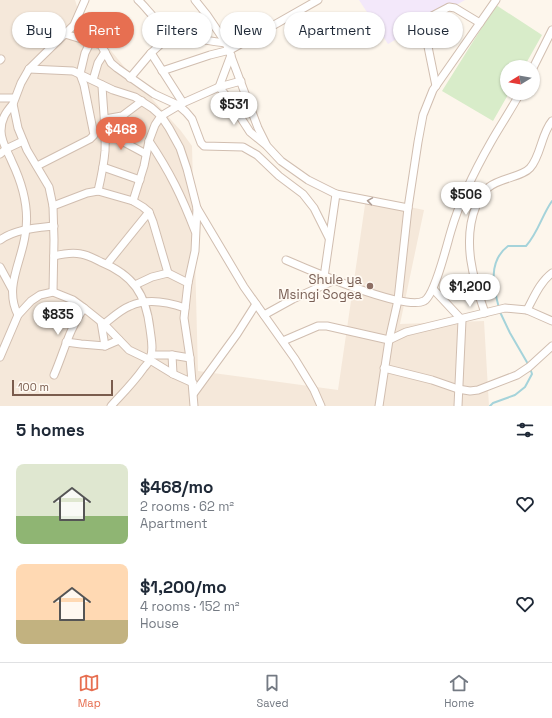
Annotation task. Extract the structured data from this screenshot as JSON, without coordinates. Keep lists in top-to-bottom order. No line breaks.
{"places":["Shule ya Msingi Sogea"],"scale_bar":"100 m","north":"left","page":{"chip":["Buy","Rent","Filters","New","Apartment","House"],"price":["$531","$468","$506","$1,200","$835"],"scale":"100 m","heading":"5 homes","list":[{"name":"$468/mo","note":"2 rooms · 62 m² · Apartment"},{"name":"$1,200/mo","note":"4 rooms · 152 m² · House"}],"tabs":["Map","Saved","Home"]}}
